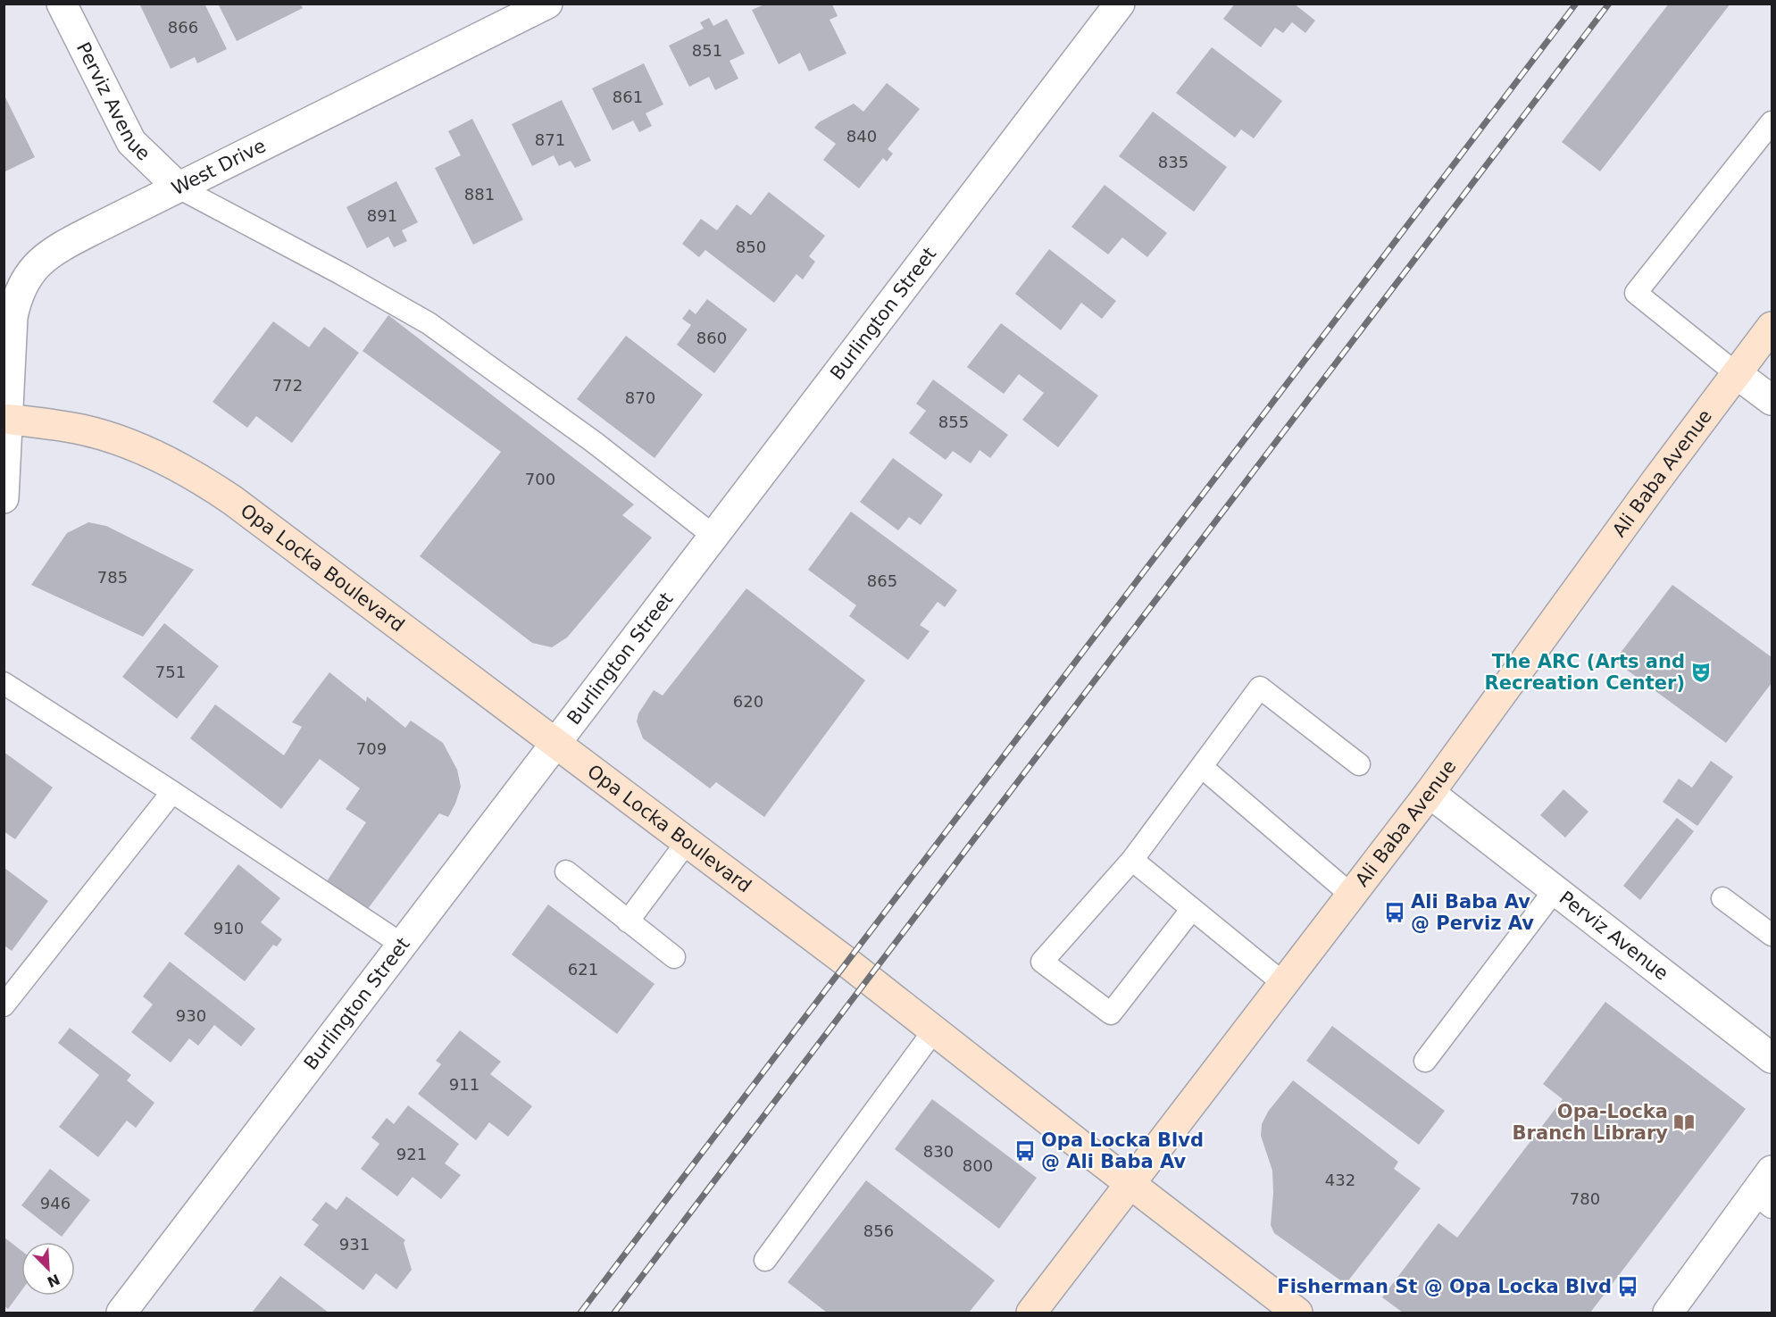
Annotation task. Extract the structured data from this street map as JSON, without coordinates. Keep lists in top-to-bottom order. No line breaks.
{"streets":{"street":["Perviz Avenue","West Drive","Burlington Street","Ali Baba Avenue","Opa Locka Boulevard"]},"crossings":[["Perviz Avenue","West Drive"],["Perviz Avenue","Ali Baba Avenue"],["West Drive","Opa Locka Boulevard"],["Burlington Street","Opa Locka Boulevard"],["Ali Baba Avenue","Opa Locka Boulevard"]],"places":{"theatre":["The ARC (Arts and Recreation Center)"],"bus stop":["Ali Baba Av @ Perviz Av","Opa Locka Blvd @ Ali Baba Av","Fisherman St @ Opa Locka Blvd"],"library":["Opa-Locka Branch Library"]},"house_numbers":["866","851","861","840","871","835","881","891","850","860","772","870","855","700","785","865","751","620","709","910","621","930","911","830","921","800","432","780","946","856","931"],"north":"bottom right"}
